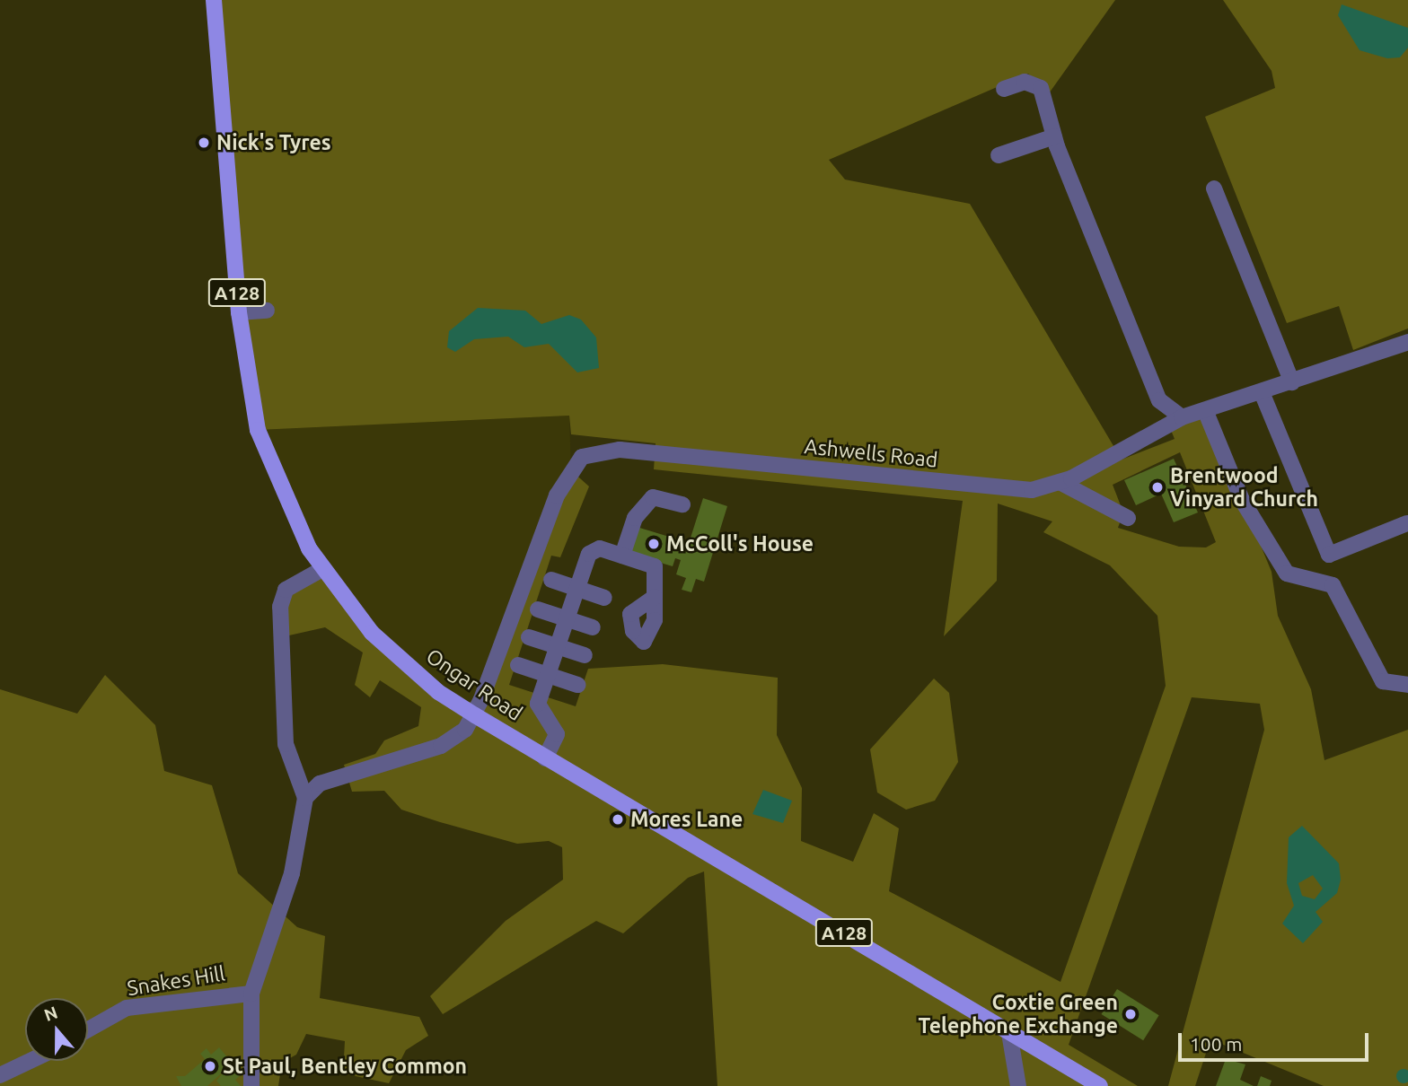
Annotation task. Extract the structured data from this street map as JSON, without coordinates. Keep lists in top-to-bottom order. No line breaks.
{"streets":{"main road":["A128","Ongar Road"],"street":["Ashwells Road","Snakes Hill"]},"crossings":[["Ashwells Road","Ongar Road"]],"places":["Nick's Tyres","Brentwood Vinyard Church","McColl's House","Mores Lane","Coxtie Green Telephone Exchange","St Paul, Bentley Common"],"scale_bar":"100 m","north":"top"}
